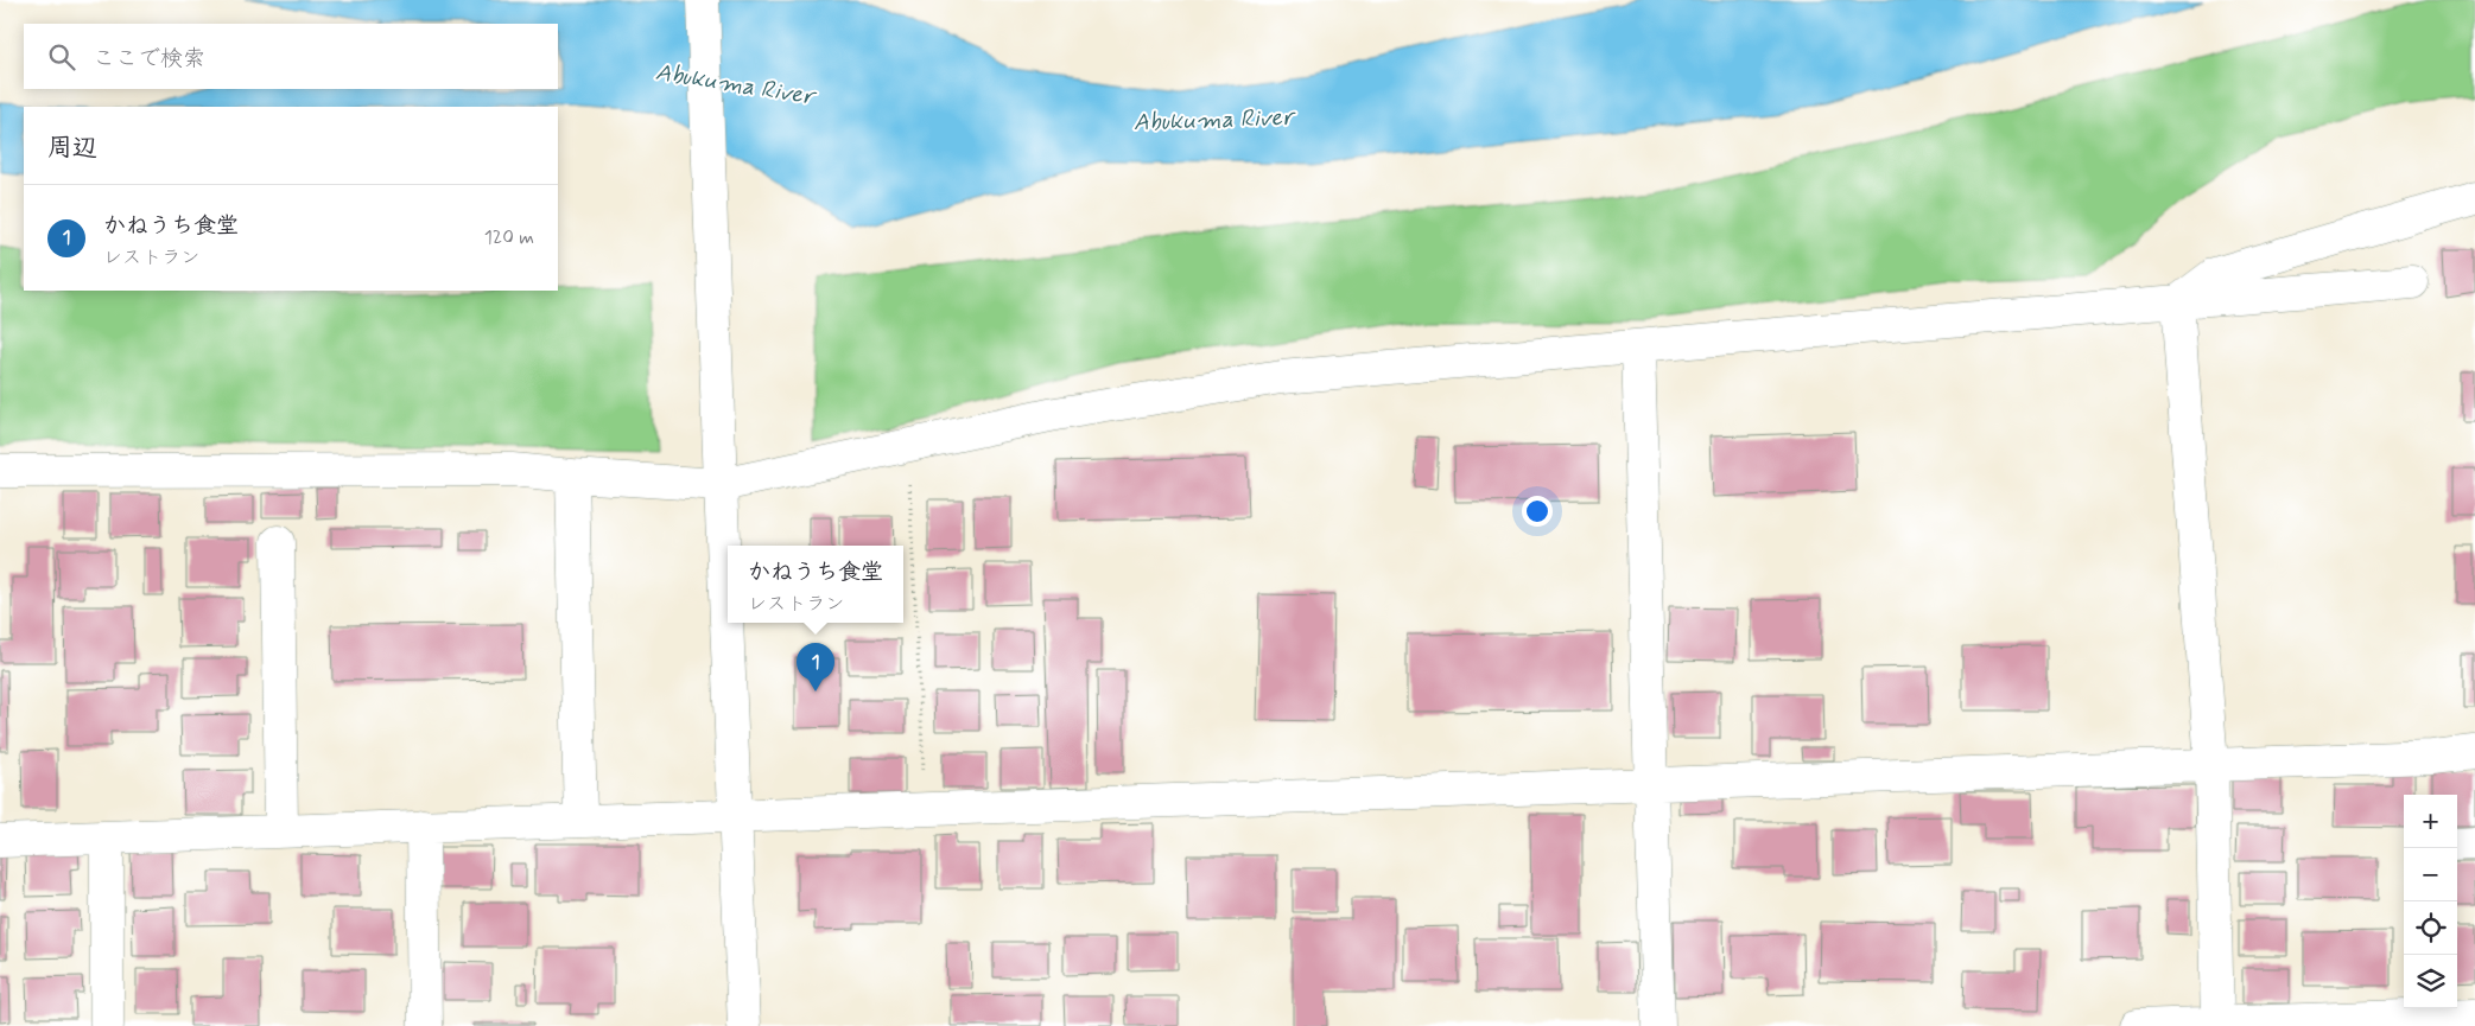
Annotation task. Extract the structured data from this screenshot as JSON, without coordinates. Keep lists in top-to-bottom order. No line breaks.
{"water":["Abukuma River"],"page":{"search":"ここで検索","heading":"周辺","list":[{"mark":"1","name":"かねうち食堂","note":"レストラン","value":"120 m"}],"popup":["かねうち食堂","レストラン"],"pins":"1","map_buttons":["+","−"]}}
